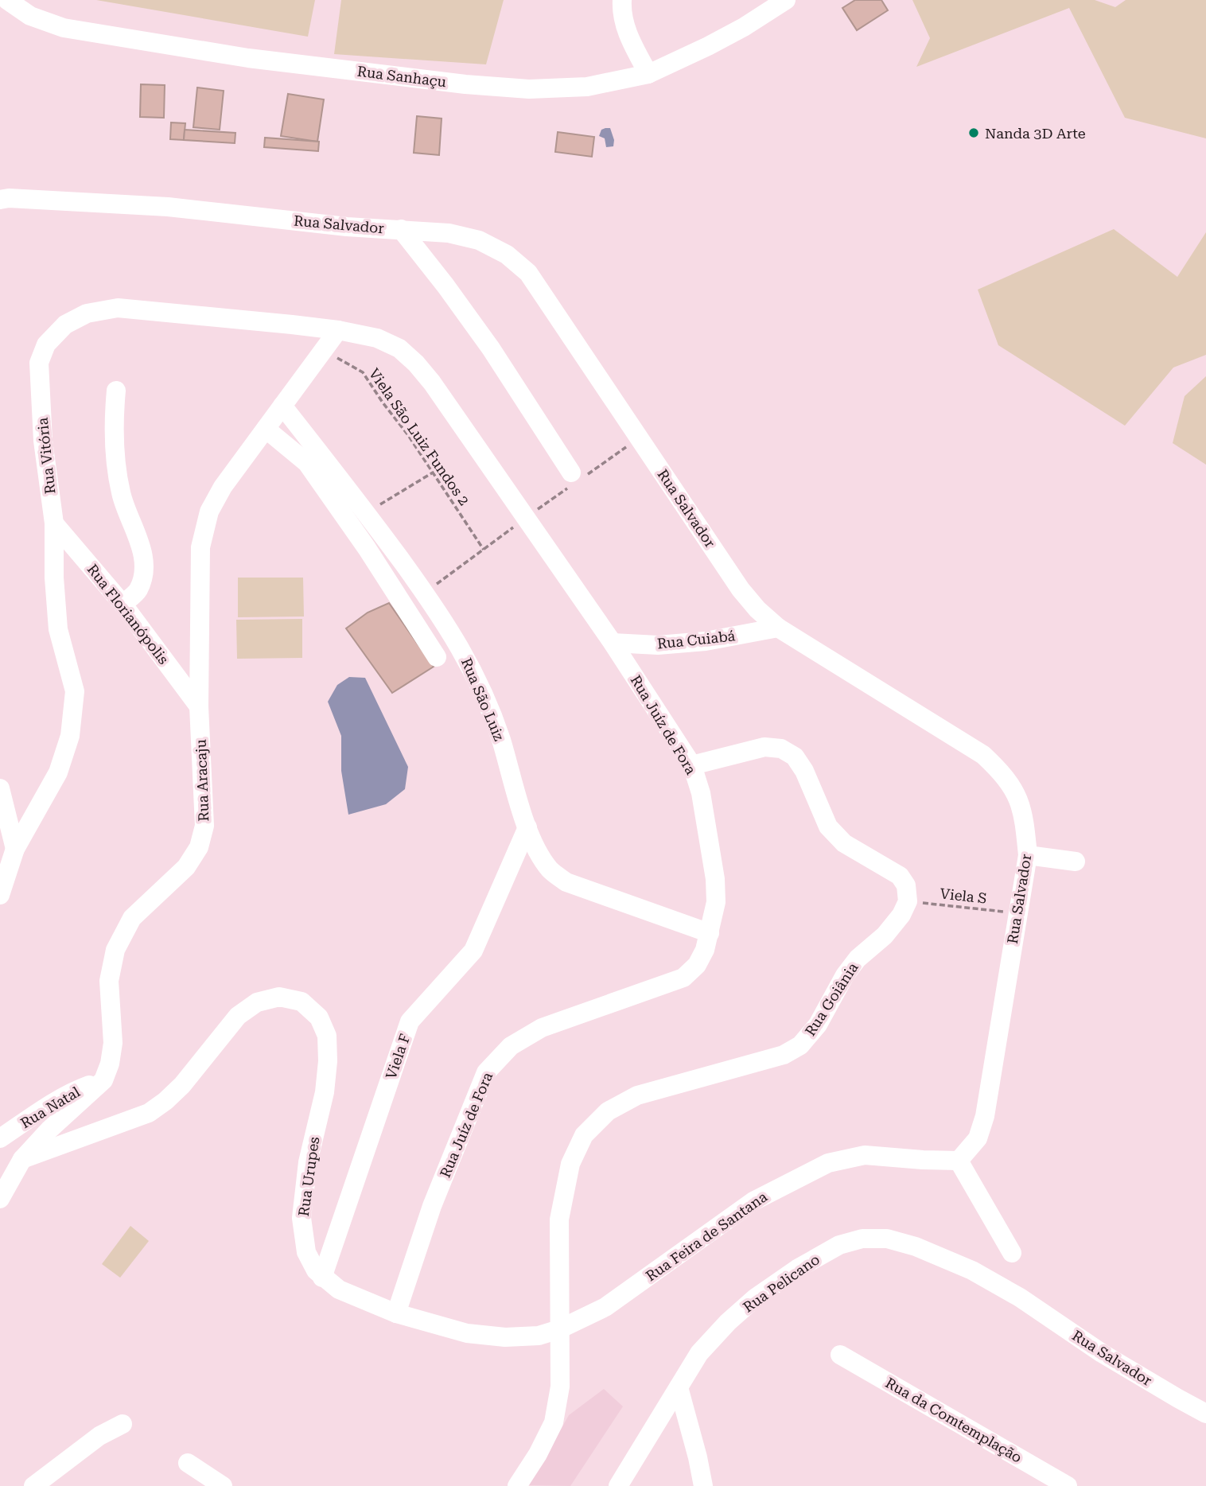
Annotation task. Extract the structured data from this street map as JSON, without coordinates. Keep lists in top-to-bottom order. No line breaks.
{"streets":{"street":["Rua Sanhaçu","Rua Salvador","Rua Vitória","Rua Florianópolis","Rua Cuiabá","Rua São Luiz","Rua Juíz de Fora","Rua Aracaju","Rua Goiânia","Viela F","Rua Natal","Rua Urupes","Rua Feira de Santana","Rua Pelicano","Rua da Comtemplação"],"path":["Viela São Luiz Fundos 2","Viela S"]},"crossings":[["Rua Salvador","Rua Cuiabá"],["Rua Salvador","Viela S"],["Rua Salvador","Rua Feira de Santana"],["Rua Salvador","Rua Pelicano"],["Viela São Luiz Fundos 2","Rua Aracaju"],["Rua Vitória","Rua Florianópolis"],["Rua Vitória","Rua Juíz de Fora"],["Rua Vitória","Rua Aracaju"],["Rua Florianópolis","Rua Aracaju"],["Rua Cuiabá","Rua Juíz de Fora"],["Rua São Luiz","Rua Juíz de Fora"],["Rua São Luiz","Rua Aracaju"],["Rua São Luiz","Viela F"],["Rua Juíz de Fora","Rua Urupes"],["Rua Aracaju","Rua Natal"],["Viela S","Rua Goiânia"],["Rua Goiânia","Rua Urupes"],["Rua Goiânia","Rua Feira de Santana"],["Viela F","Rua Urupes"],["Rua Urupes","Rua Feira de Santana"]],"places":["Nanda 3D Arte"]}
